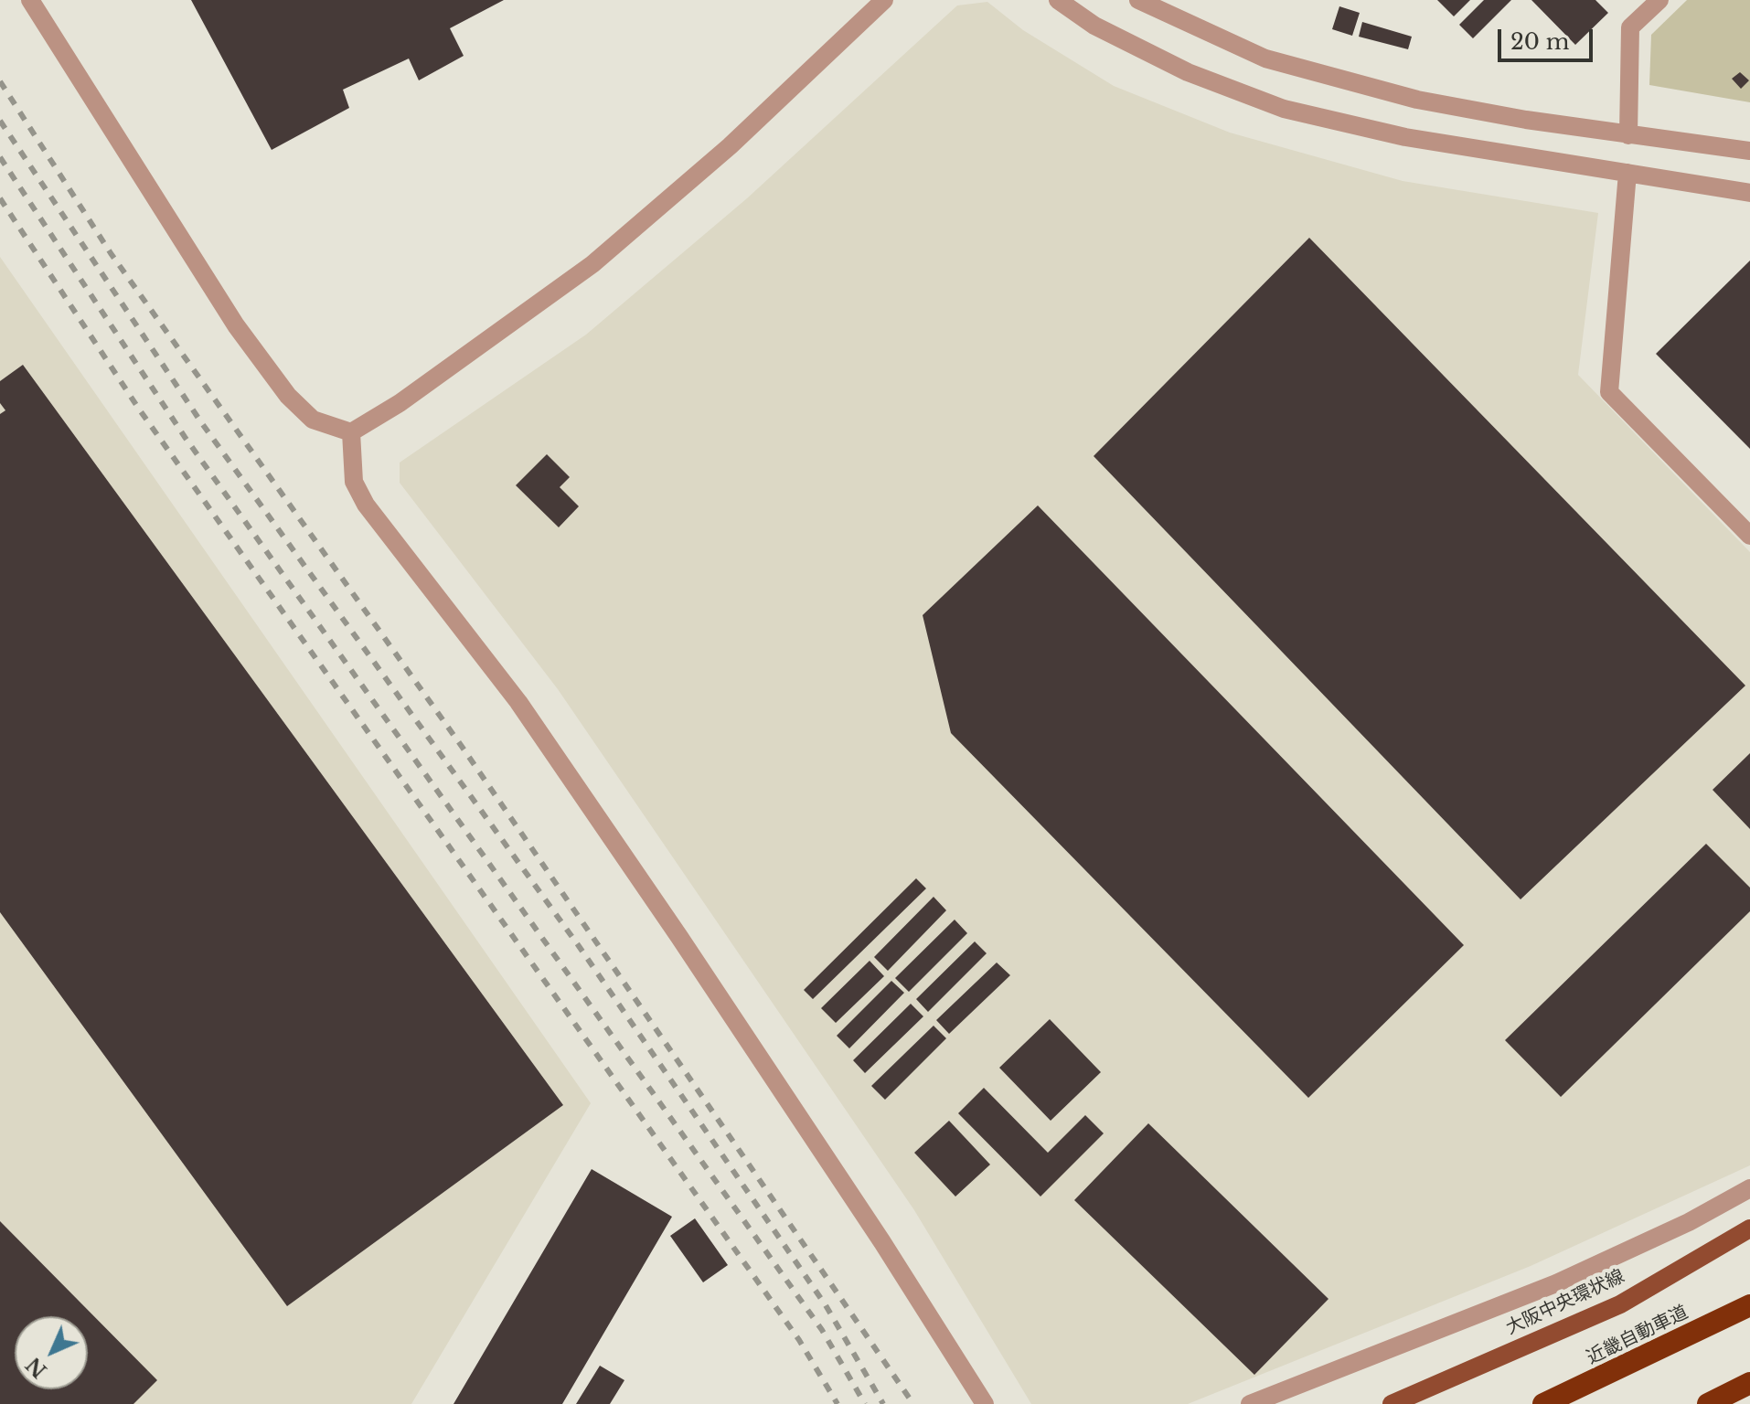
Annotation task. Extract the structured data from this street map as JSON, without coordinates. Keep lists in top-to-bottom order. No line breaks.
{"streets":{"highway":["近畿自動車道"],"main road":["大阪中央環状線"]},"scale_bar":"20 m","north":"bottom left"}
